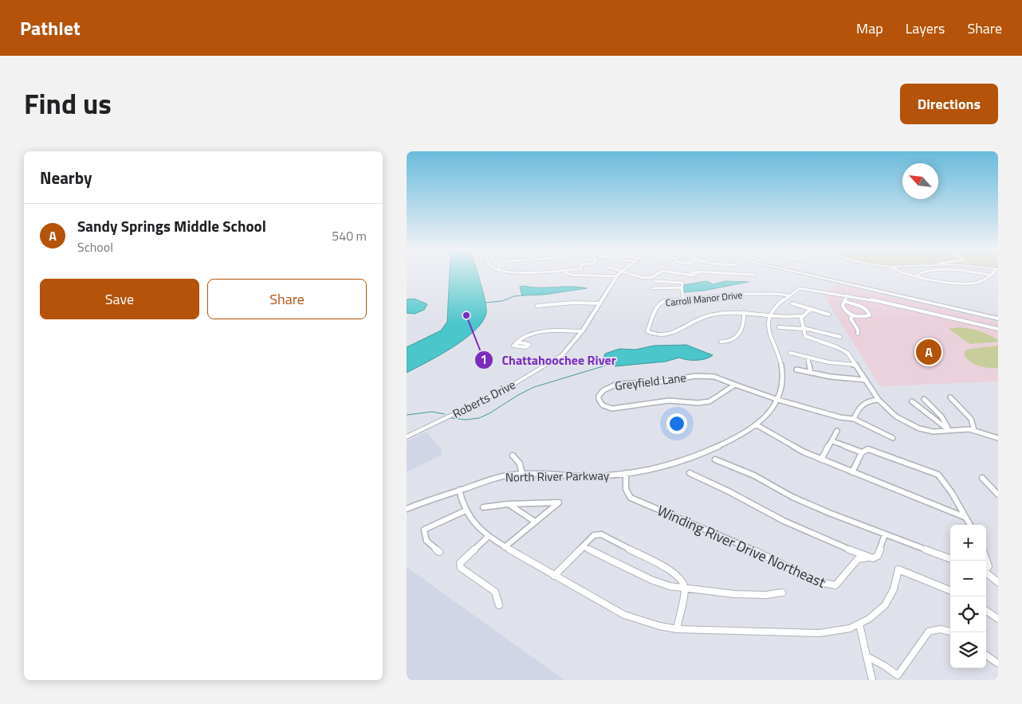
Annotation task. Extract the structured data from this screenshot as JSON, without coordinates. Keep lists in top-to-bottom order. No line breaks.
{"streets":{"street":["Carroll Manor Drive","Greyfield Lane","Roberts Drive","North River Parkway","Winding River Drive Northeast"]},"crossings":[["Carroll Manor Drive","North River Parkway"],["Greyfield Lane","North River Parkway"],["North River Parkway","Winding River Drive Northeast"]],"places":["Chattahoochee River"],"north":"top left","page":{"header":"Pathlet","nav":["Map","Layers","Share"],"title":"Find us","buttons":["Directions",["Save","Share"]],"heading":"Nearby","list":[{"mark":"A","name":"Sandy Springs Middle School","note":"School","value":"540 m"}],"pins":"A","map_buttons":["+","−"]}}
